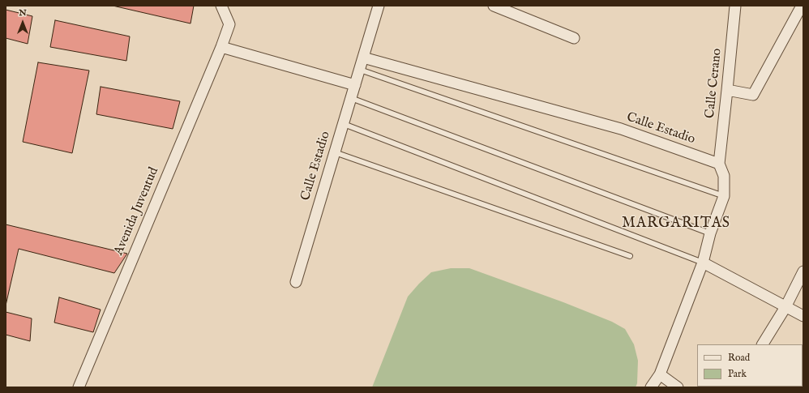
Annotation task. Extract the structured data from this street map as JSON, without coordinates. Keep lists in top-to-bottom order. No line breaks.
{"streets":{"street":["Calle Cerano","Calle Estadio","Avenida Juventud"]},"crossings":[["Calle Cerano","Calle Estadio"]],"districts":["MARGARITAS"],"legend":["Road","Park"],"north":"top"}
